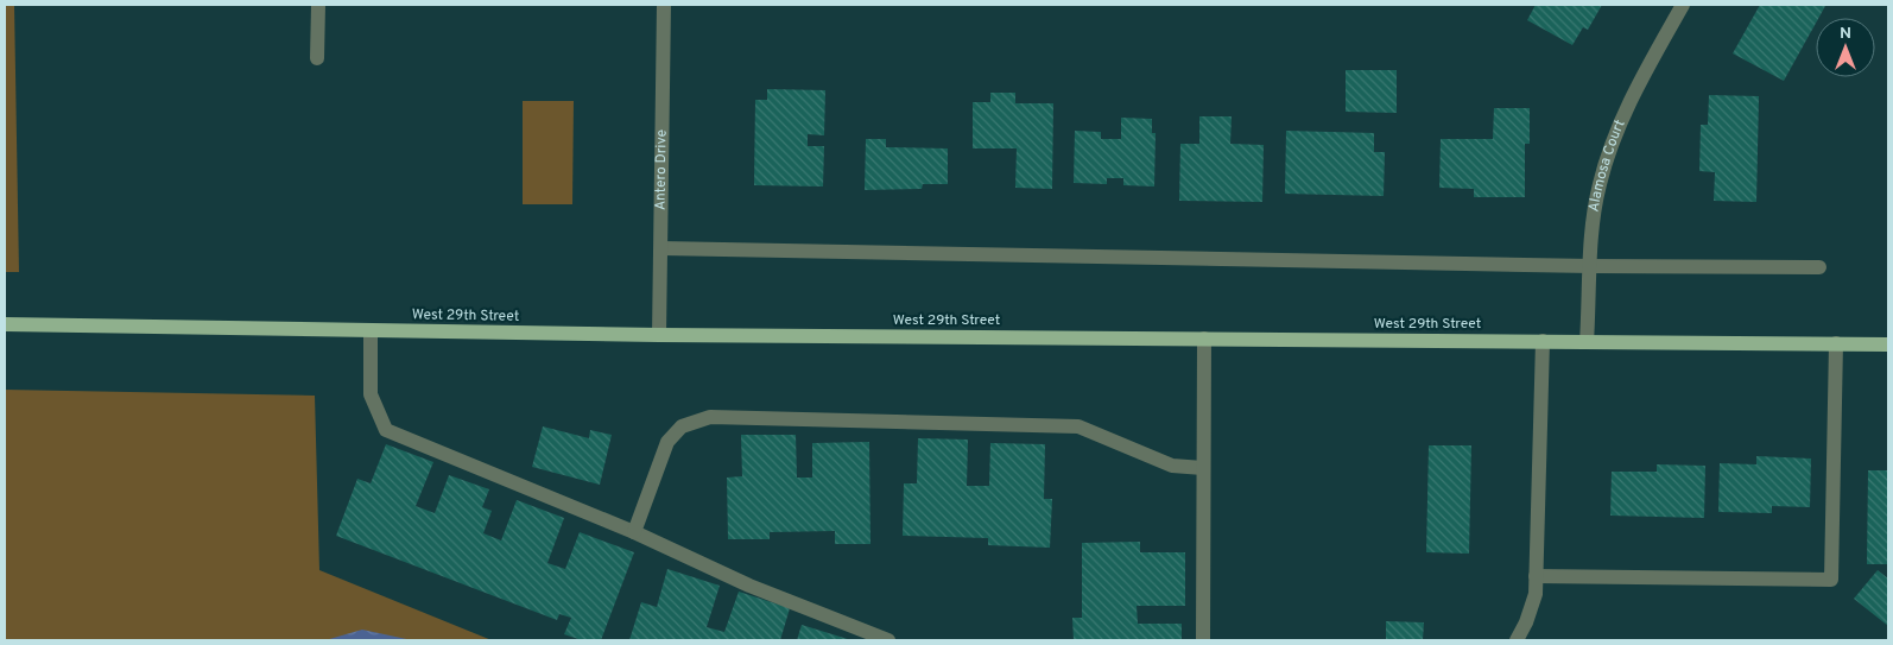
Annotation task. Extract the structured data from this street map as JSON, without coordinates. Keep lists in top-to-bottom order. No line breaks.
{"streets":{"main road":["West 29th Street"],"street":["Alamosa Court","Antero Drive"]},"crossings":[["Alamosa Court","West 29th Street"],["Antero Drive","West 29th Street"]],"north":"top"}
